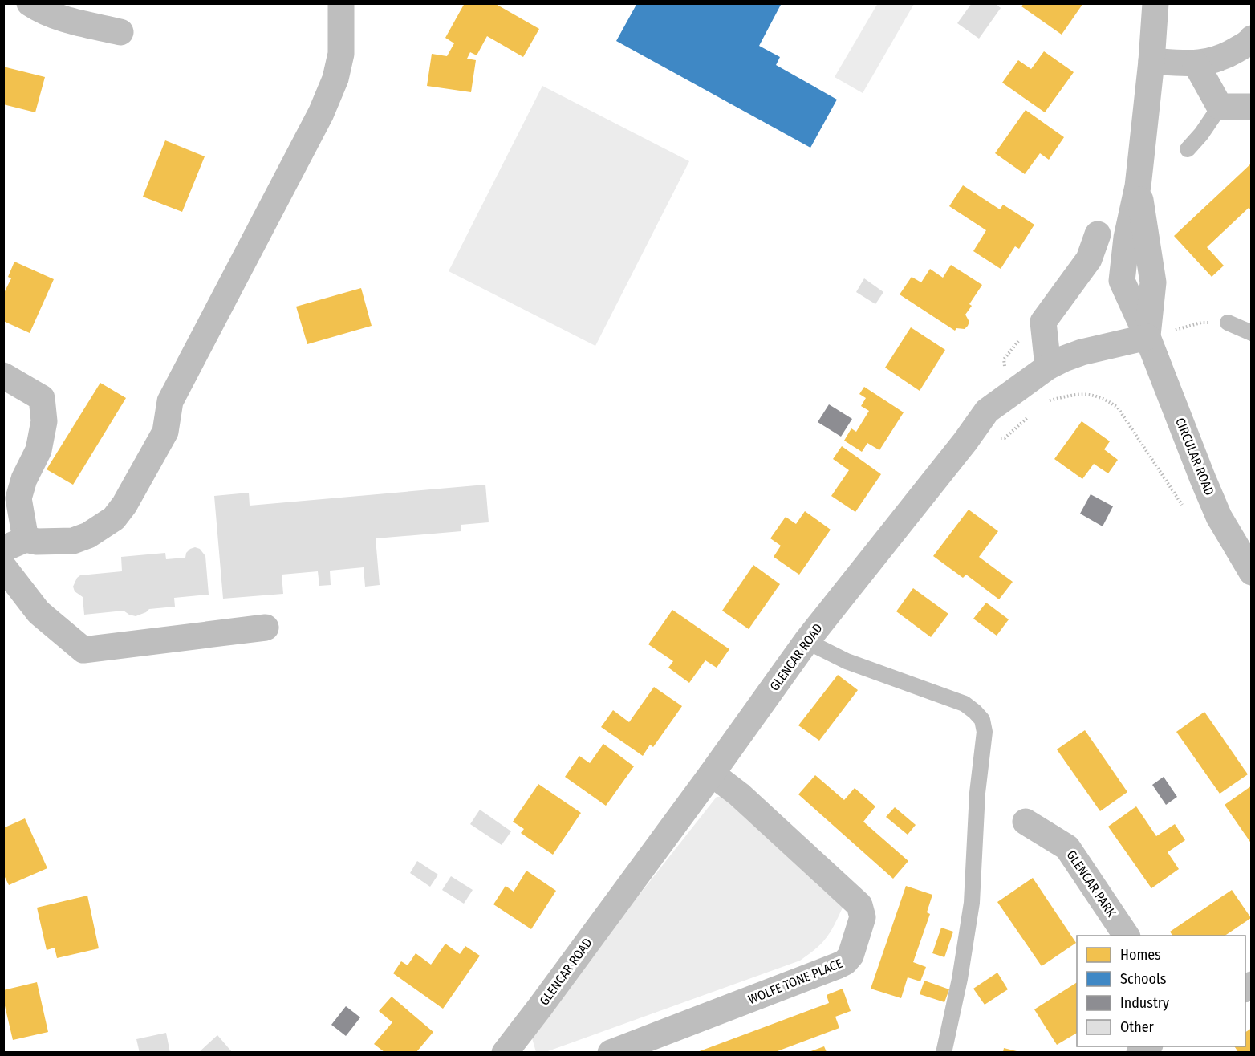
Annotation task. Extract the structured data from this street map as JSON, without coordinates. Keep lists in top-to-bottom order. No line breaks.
{"streets":{"street":["CIRCULAR ROAD","GLENCAR ROAD","GLENCAR PARK","WOLFE TONE PLACE"]},"crossings":[["CIRCULAR ROAD","GLENCAR ROAD"],["GLENCAR ROAD","WOLFE TONE PLACE"]],"legend":["Homes","Schools","Industry","Other"]}
